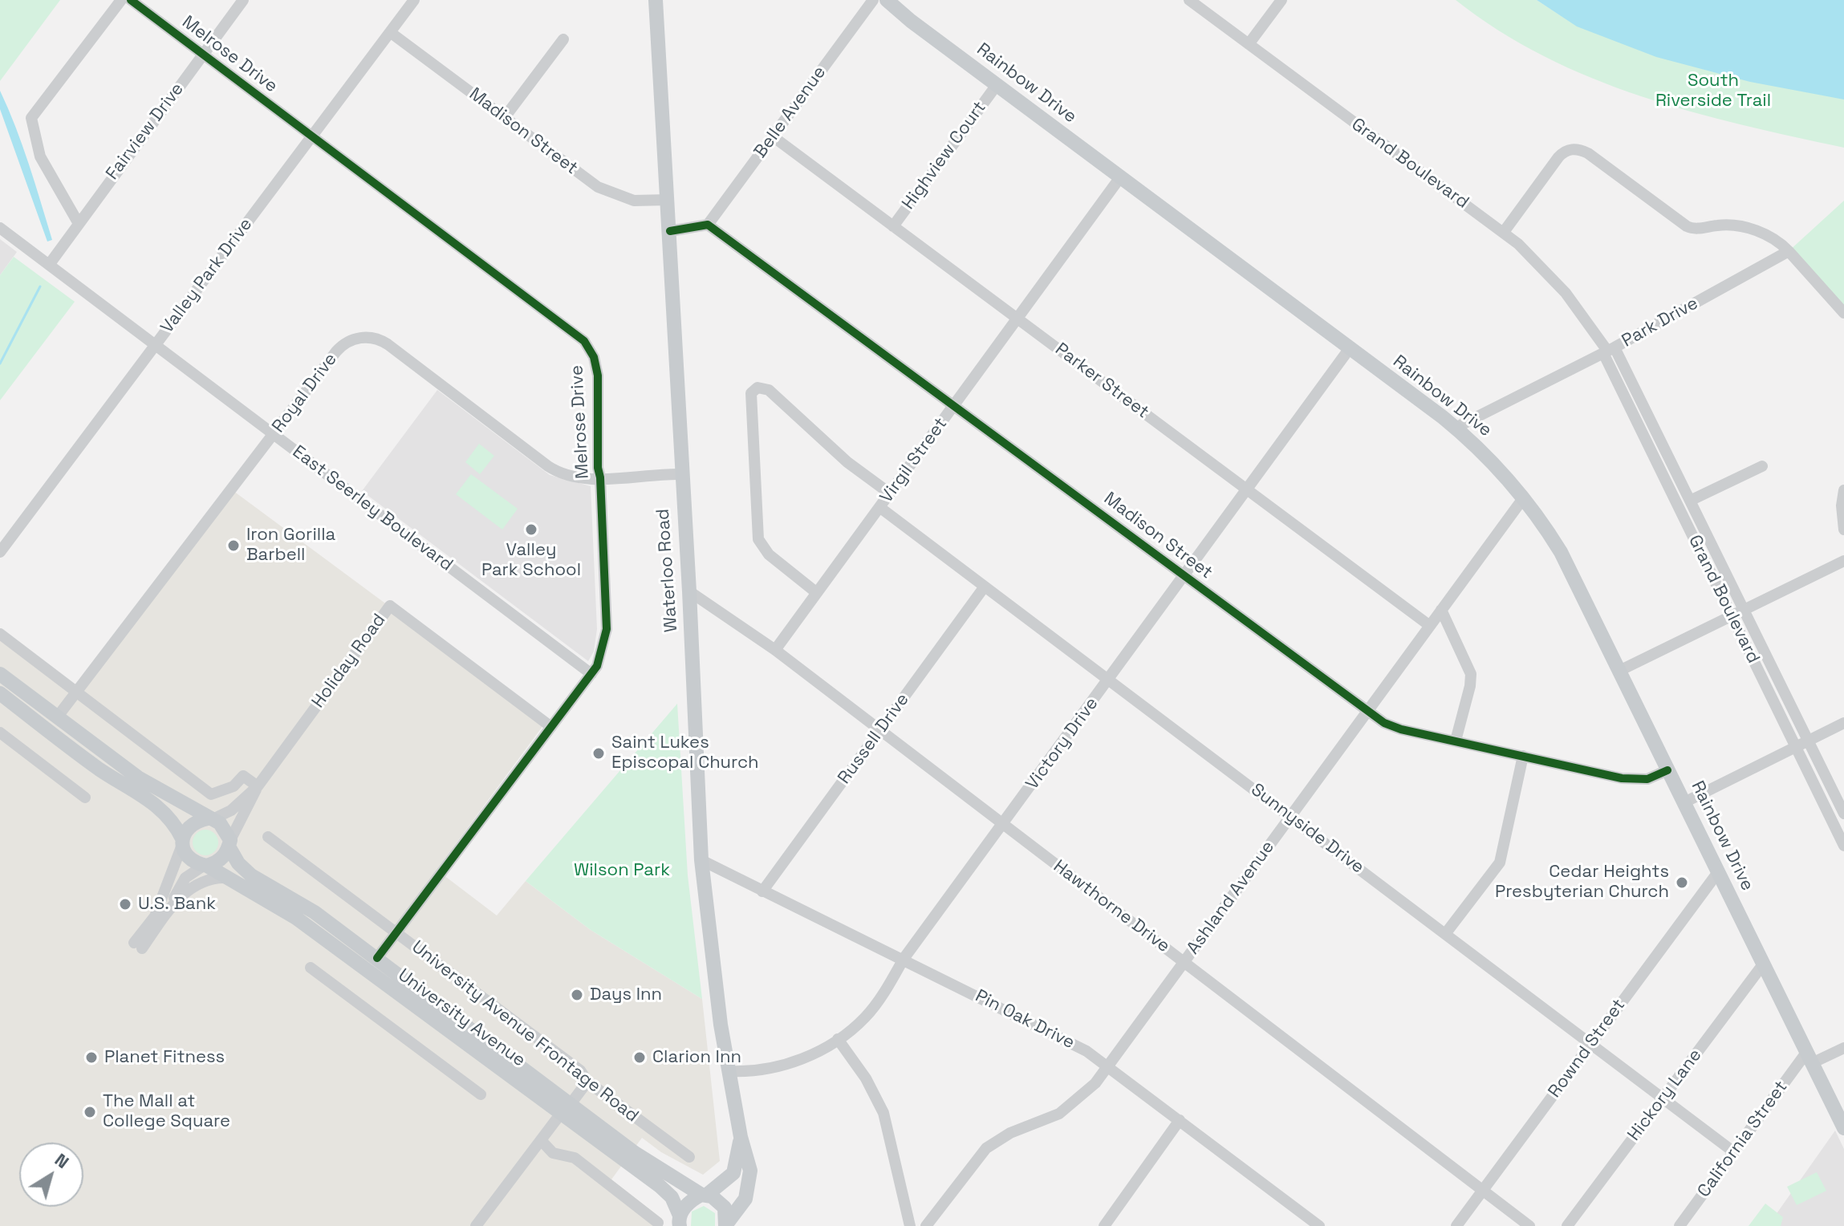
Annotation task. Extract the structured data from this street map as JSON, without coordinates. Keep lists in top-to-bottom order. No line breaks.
{"streets":{"main road":["Rainbow Drive","Waterloo Road","University Avenue"],"street":["Melrose Drive","Belle Avenue","Fairview Drive","Madison Street","Highview Court","Grand Boulevard","Valley Park Drive","Park Drive","Parker Street","Royal Drive","Virgil Street","East Seerley Boulevard","Holiday Road","Russell Drive","Victory Drive","Sunnyside Drive","Ashland Avenue","Hawthorne Drive","Pin Oak Drive","University Avenue Frontage Road","Rownd Street","Hickory Lane","California Street"]},"crossings":[["Melrose Drive","Fairview Drive"],["Melrose Drive","Valley Park Drive"],["Melrose Drive","Royal Drive"],["Melrose Drive","East Seerley Boulevard"],["Melrose Drive","Holiday Road"],["Melrose Drive","University Avenue"],["Melrose Drive","University Avenue Frontage Road"],["Rainbow Drive","Madison Street"],["Rainbow Drive","Highview Court"],["Rainbow Drive","Park Drive"],["Rainbow Drive","Virgil Street"],["Rainbow Drive","Victory Drive"],["Rainbow Drive","Ashland Avenue"],["Rainbow Drive","Rownd Street"],["Rainbow Drive","Hickory Lane"],["Rainbow Drive","California Street"],["Belle Avenue","Madison Street"],["Belle Avenue","Parker Street"],["Fairview Drive","East Seerley Boulevard"],["Madison Street","Valley Park Drive"],["Madison Street","Virgil Street"],["Madison Street","Waterloo Road"],["Madison Street","Victory Drive"],["Madison Street","Ashland Avenue"],["Highview Court","Parker Street"],["Grand Boulevard","Park Drive"],["Valley Park Drive","East Seerley Boulevard"],["Parker Street","Virgil Street"],["Parker Street","Victory Drive"],["Parker Street","Ashland Avenue"],["Royal Drive","East Seerley Boulevard"],["Royal Drive","Waterloo Road"],["Virgil Street","Sunnyside Drive"],["Virgil Street","Hawthorne Drive"],["Waterloo Road","Victory Drive"],["Waterloo Road","Hawthorne Drive"],["Waterloo Road","University Avenue"],["Waterloo Road","Pin Oak Drive"],["Holiday Road","University Avenue"],["Russell Drive","Sunnyside Drive"],["Russell Drive","Hawthorne Drive"],["Russell Drive","Pin Oak Drive"],["Victory Drive","Sunnyside Drive"],["Victory Drive","Hawthorne Drive"],["Victory Drive","Pin Oak Drive"],["Sunnyside Drive","Ashland Avenue"],["Sunnyside Drive","Rownd Street"],["Sunnyside Drive","Hickory Lane"],["Sunnyside Drive","California Street"],["Ashland Avenue","Hawthorne Drive"],["Ashland Avenue","Pin Oak Drive"],["Hawthorne Drive","Rownd Street"]],"parks":["South Riverside Trail","Wilson Park"],"places":["Valley Park School","Iron Gorilla Barbell","Saint Lukes Episcopal Church","Cedar Heights Presbyterian Church","U.S. Bank","Days Inn","Planet Fitness","Clarion Inn","The Mall at College Square"],"north":"top right"}
